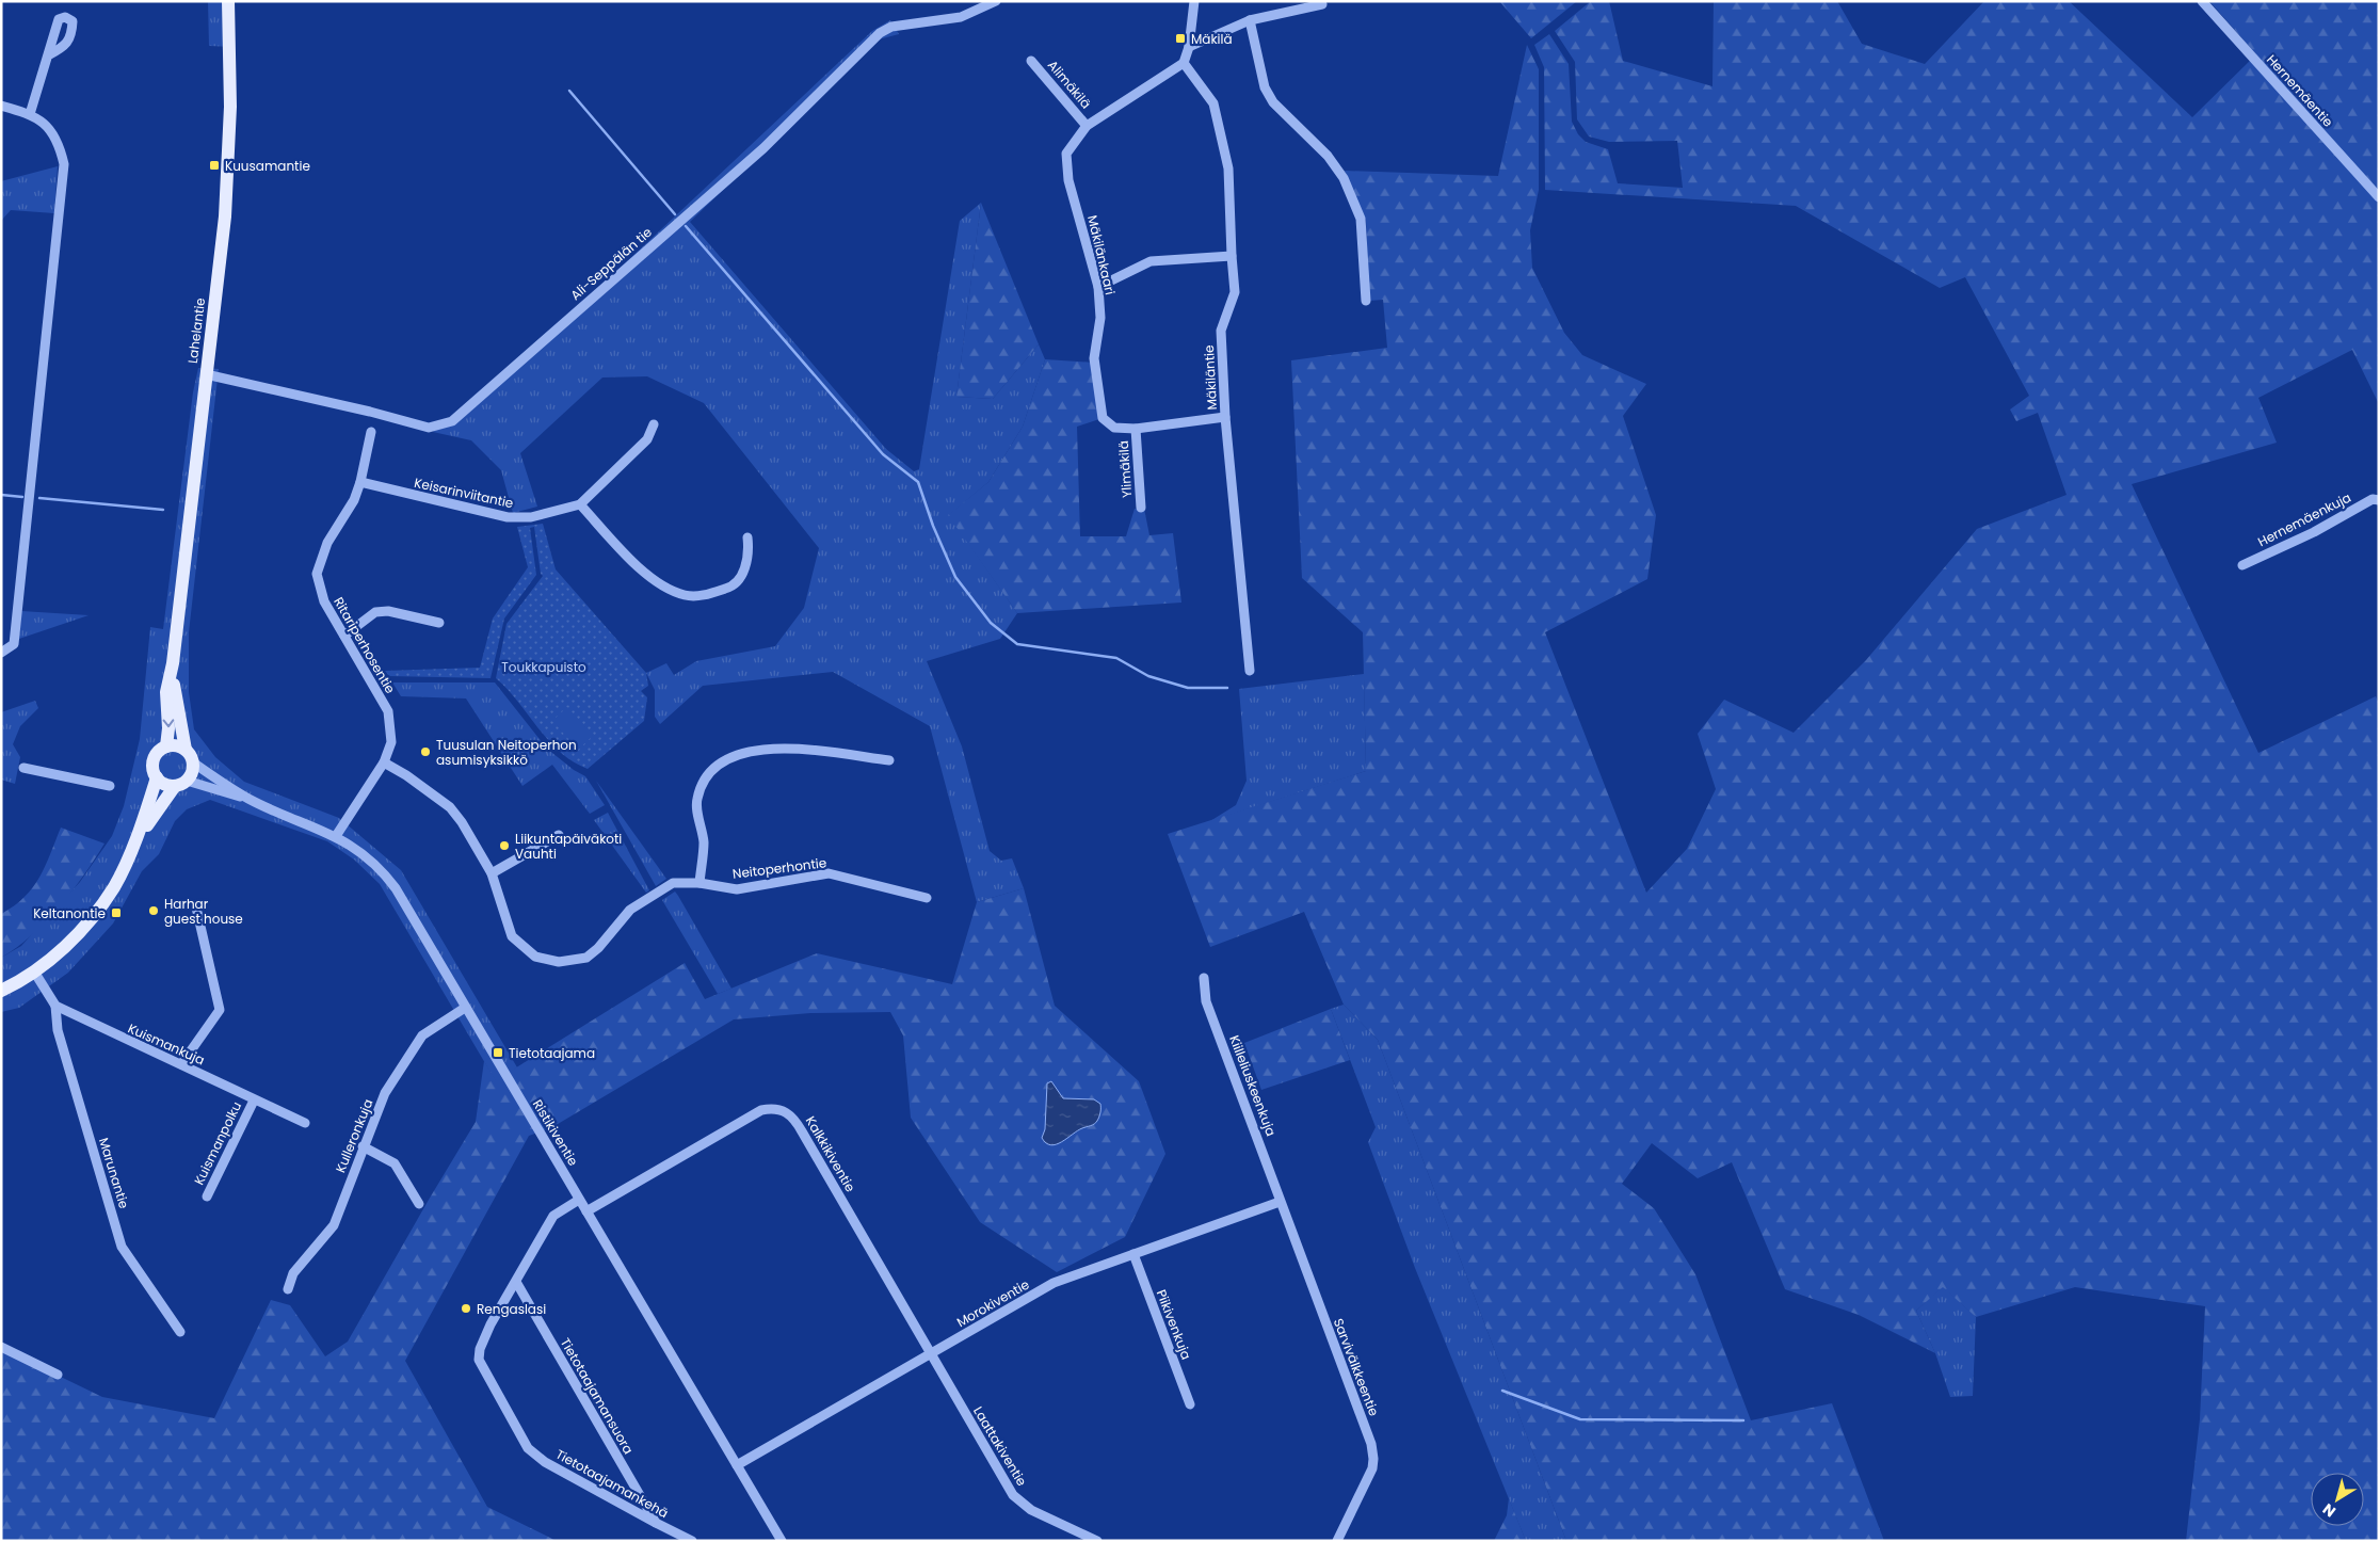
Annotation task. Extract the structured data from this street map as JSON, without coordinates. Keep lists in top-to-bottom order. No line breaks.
{"streets":{"main road":["Lahelantie"],"street":["Alimäkilä","Hernemäentie","Mäkilänkaari","Ali-Seppälän tie","Mäkiläntie","Ylimäkilä","Keisarinviitantie","Hernemäenkuja","Ritariperhosentie","Neitoperhontie","Kuismankuja","Kiilleliuskeenkuja","Ristikiventie","Kulleronkuja","Kuismanpolku","Kalkkikiventie","Marunantie","Morokiventie","Piikivenkuja","Sarvivälkkeentie","Tietotaajamansuora","Laattakiventie","Tietotaajamankehä"]},"crossings":[["Alimäkilä","Mäkilänkaari"],["Mäkilänkaari","Mäkiläntie"],["Mäkilänkaari","Ylimäkilä"],["Ali-Seppälän tie","Lahelantie"],["Lahelantie","Ristikiventie"],["Keisarinviitantie","Ritariperhosentie"],["Ritariperhosentie","Neitoperhontie"],["Ritariperhosentie","Ristikiventie"],["Kuismankuja","Kuismanpolku"],["Kuismankuja","Marunantie"],["Kiilleliuskeenkuja","Morokiventie"],["Kiilleliuskeenkuja","Sarvivälkkeentie"],["Ristikiventie","Kulleronkuja"],["Ristikiventie","Kalkkikiventie"],["Ristikiventie","Morokiventie"],["Ristikiventie","Tietotaajamankehä"],["Kalkkikiventie","Morokiventie"],["Kalkkikiventie","Laattakiventie"],["Morokiventie","Piikivenkuja"],["Morokiventie","Sarvivälkkeentie"],["Morokiventie","Laattakiventie"],["Tietotaajamansuora","Tietotaajamankehä"]],"parks":["Toukkapuisto"],"places":{"transit":["Mäkilä","Kuusamantie","Keltanontie","Tietotaajama"],"other":["Tuusulan Neitoperhon asumisyksikkö","Liikuntapäiväkoti Vauhti","Harhar guest house","Rengaslasi"]},"north":"bottom left"}
